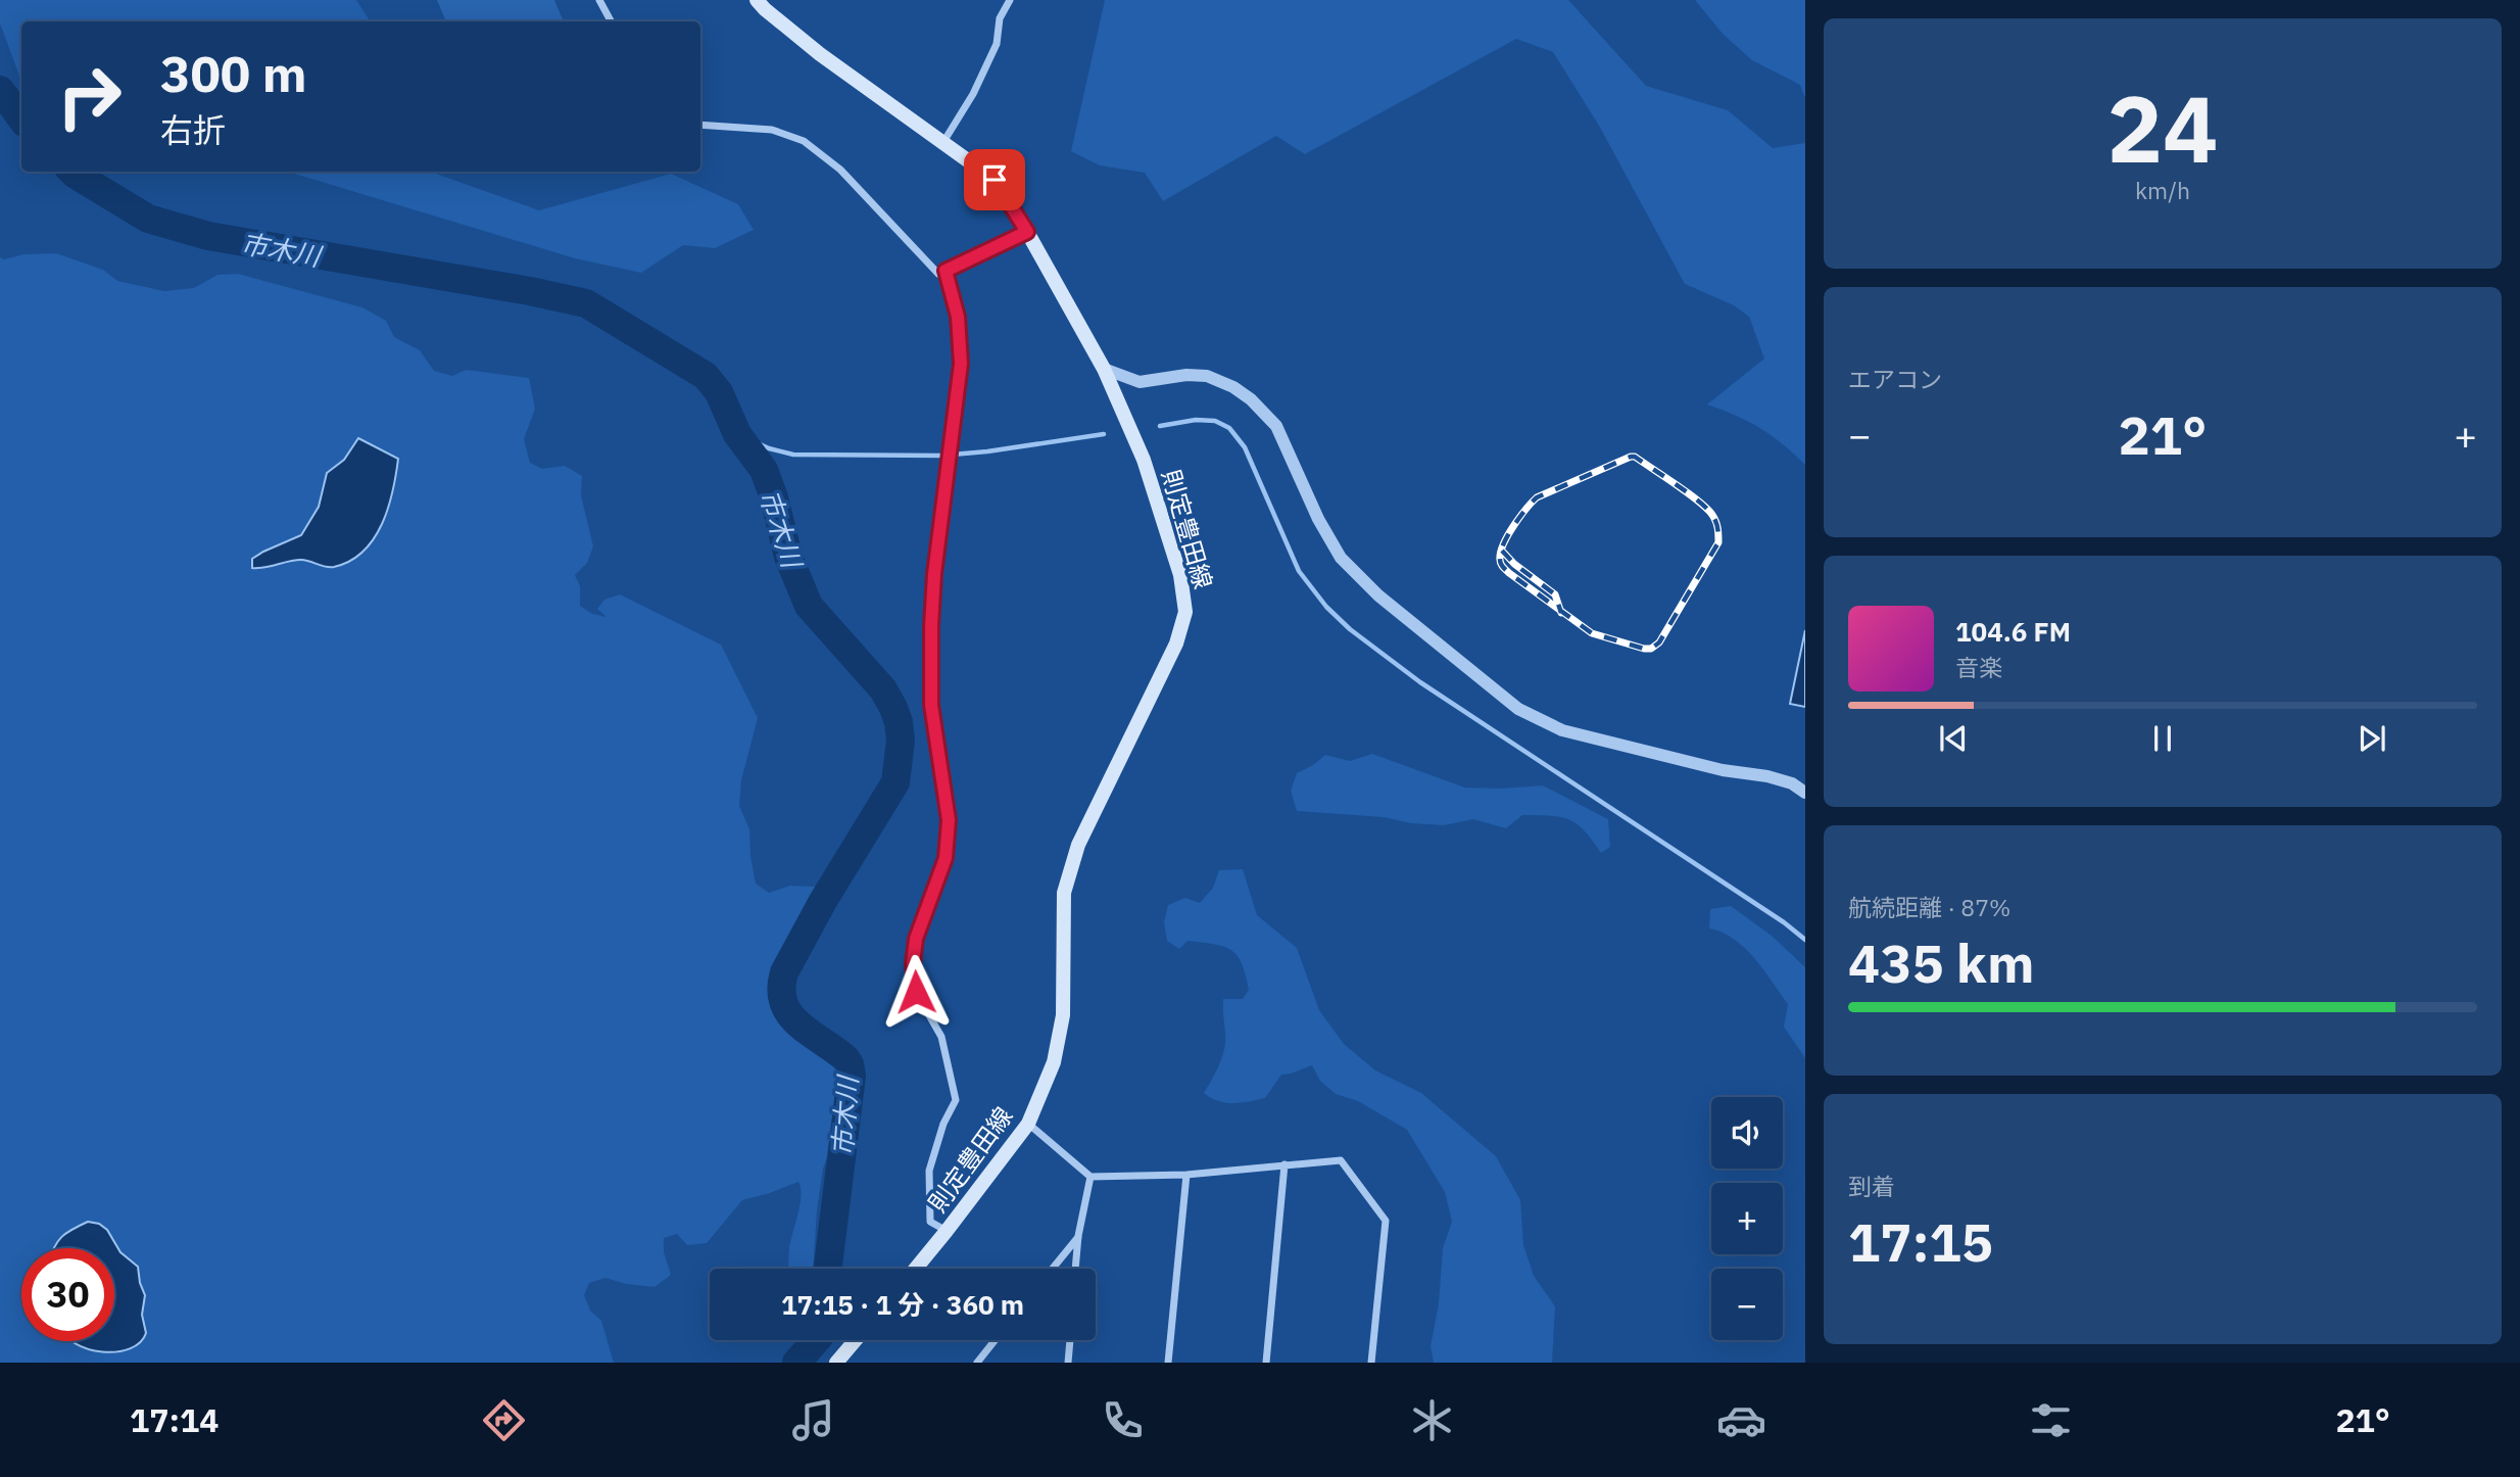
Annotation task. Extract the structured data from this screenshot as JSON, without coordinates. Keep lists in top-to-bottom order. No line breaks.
{"streets":{"main road":["則定豊田線"]},"water":["市木川"],"page":{"tile":[["24","km/h"],"エアコン",["航続距離 · 87%","435 km"],["到着","17:15"]],"turn":["300 m","右折"],"heat":["−","21°","+"],"song":["104.6 FM","音楽"],"map_buttons":["+","−"],"limit":"30","trip":"17:15 · 1 分 · 360 m","tabs":["17:14","21°"]}}
